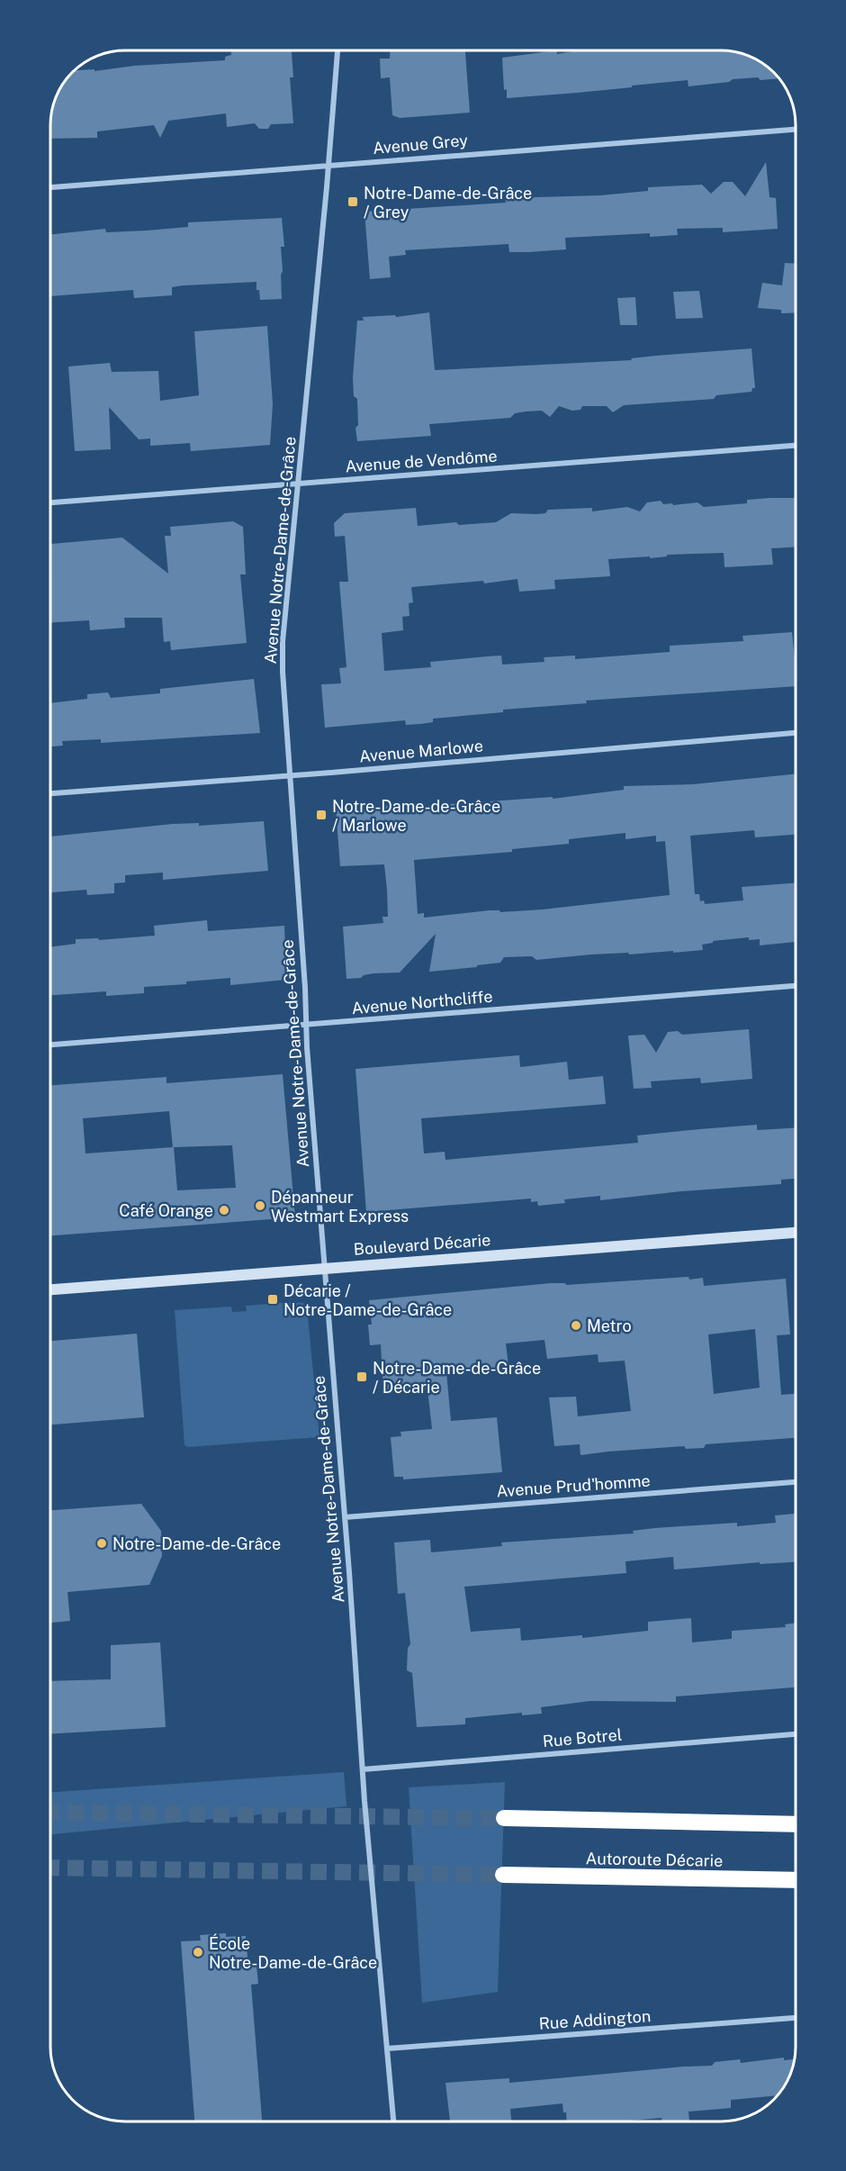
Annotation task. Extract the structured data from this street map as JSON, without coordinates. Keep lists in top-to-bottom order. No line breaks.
{"streets":{"highway":["Autoroute Décarie"],"main road":["Boulevard Décarie"],"street":["Avenue Grey","Avenue de Vendôme","Avenue Notre-Dame-de-Grâce","Avenue Marlowe","Avenue Northcliffe","Avenue Prud'homme","Rue Botrel","Rue Addington"]},"crossings":[["Avenue Grey","Avenue Notre-Dame-de-Grâce"],["Avenue de Vendôme","Avenue Notre-Dame-de-Grâce"],["Avenue Notre-Dame-de-Grâce","Avenue Marlowe"],["Avenue Notre-Dame-de-Grâce","Avenue Northcliffe"],["Avenue Notre-Dame-de-Grâce","Boulevard Décarie"],["Avenue Notre-Dame-de-Grâce","Avenue Prud'homme"],["Avenue Notre-Dame-de-Grâce","Rue Botrel"],["Avenue Notre-Dame-de-Grâce","Rue Addington"]],"places":{"transit":["Notre-Dame-de-Grâce / Grey","Notre-Dame-de-Grâce / Marlowe","Décarie / Notre-Dame-de-Grâce","Notre-Dame-de-Grâce / Décarie"],"other":["Dépanneur Westmart Express","Café Orange","Metro","Notre-Dame-de-Grâce","École Notre-Dame-de-Grâce"]}}
